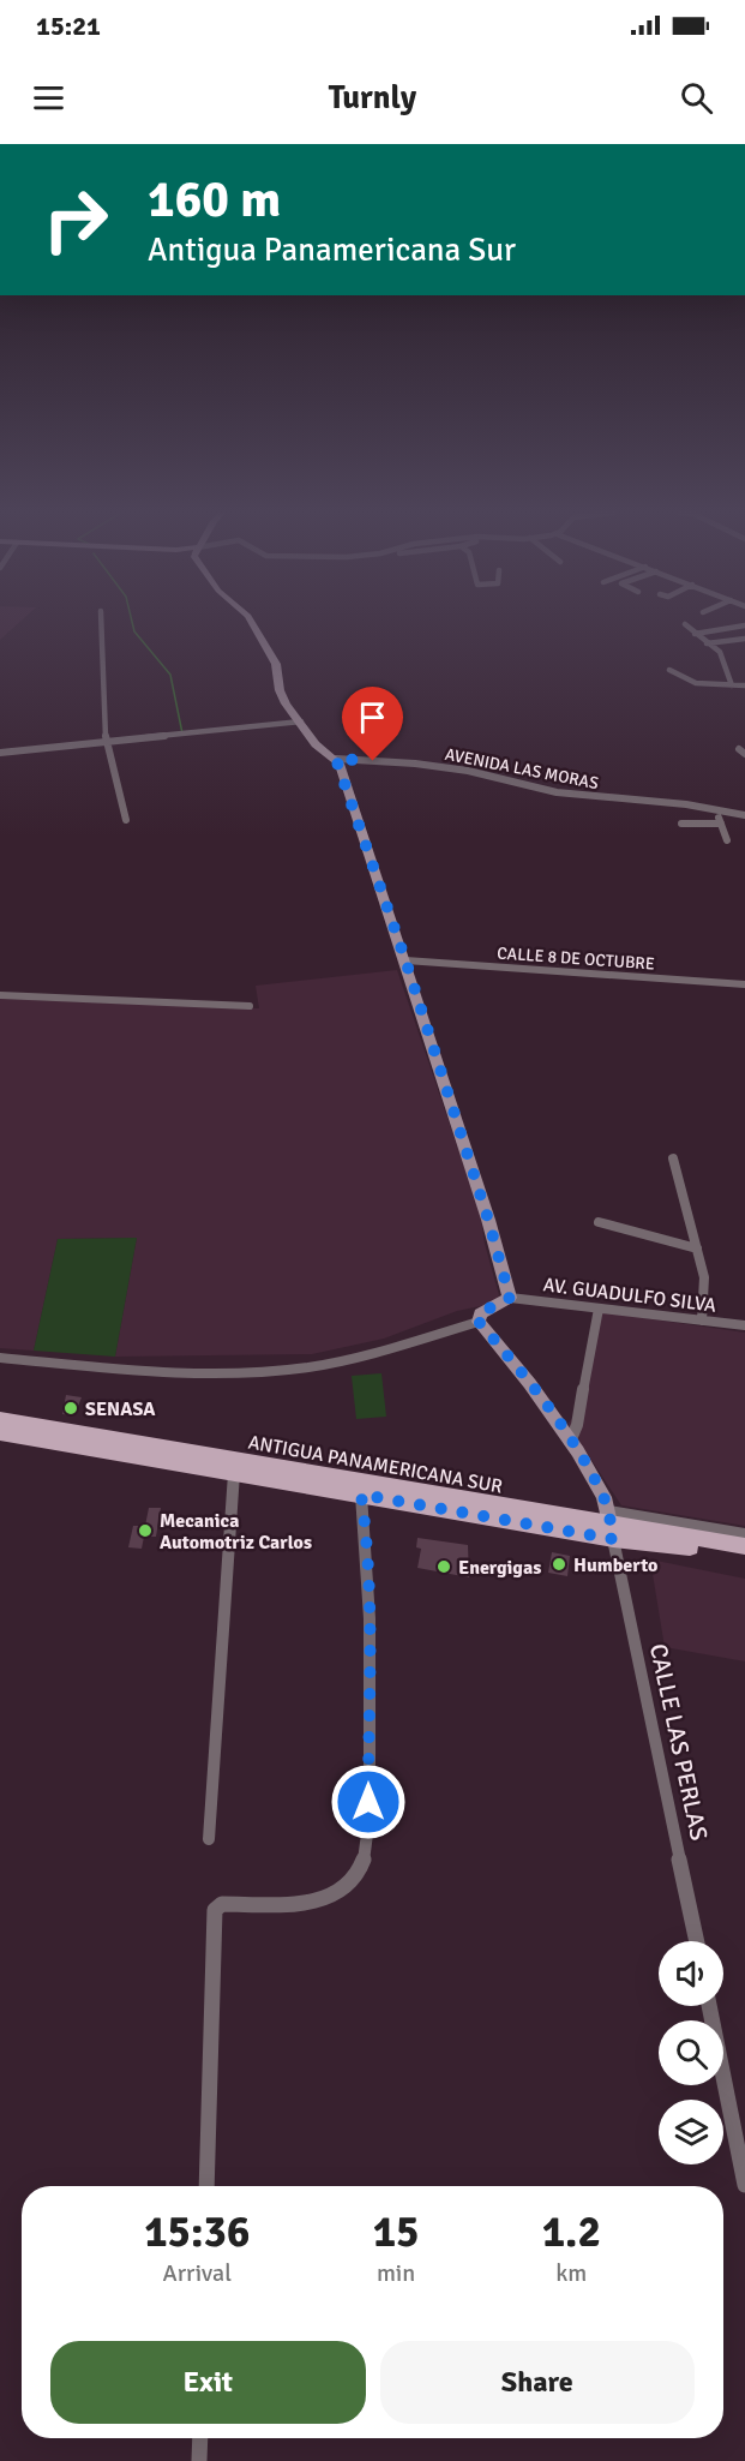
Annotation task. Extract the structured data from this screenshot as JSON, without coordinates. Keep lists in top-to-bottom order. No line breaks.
{"streets":{"main road":["ANTIGUA PANAMERICANA SUR"],"street":["AVENIDA LAS MORAS","CALLE 8 DE OCTUBRE","AV. GUADULFO SILVA","CALLE LAS PERLAS"]},"crossings":[["ANTIGUA PANAMERICANA SUR","CALLE LAS PERLAS"]],"places":["SENASA","Mecanica Automotriz Carlos","Humberto","Energigas"],"page":{"status":"15:21","header":"Turnly","turn":["160 m","Antigua Panamericana Sur"],"eta":["15:36","Arrival","15","min","1.2","km"],"buttons":["Exit","Share"]}}
